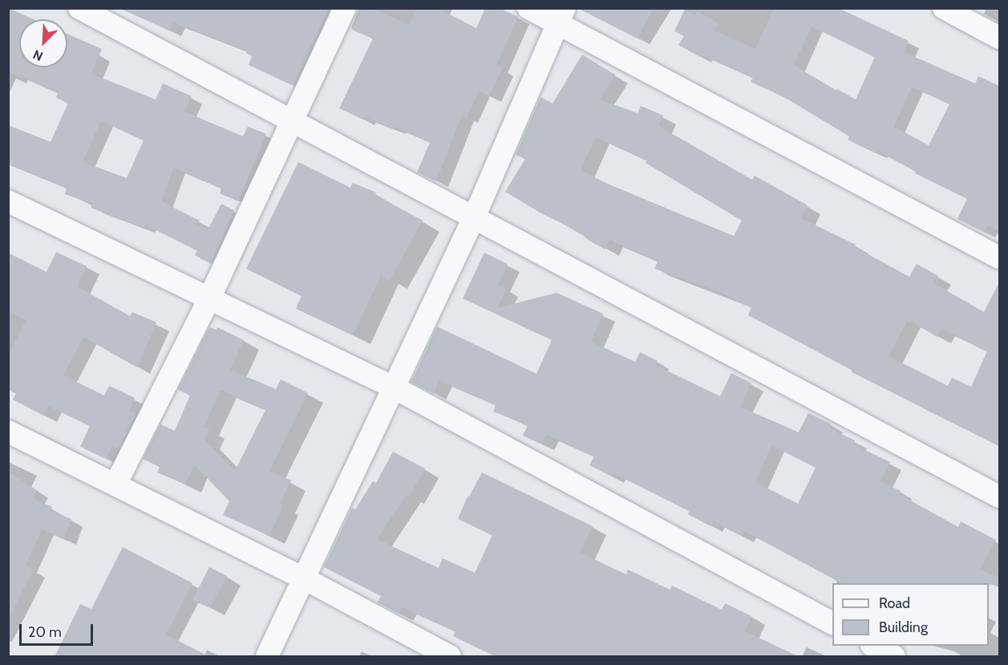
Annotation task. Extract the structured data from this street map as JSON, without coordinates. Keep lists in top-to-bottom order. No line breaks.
{"legend":["Road","Building"],"scale_bar":"20 m","north":"bottom left"}
